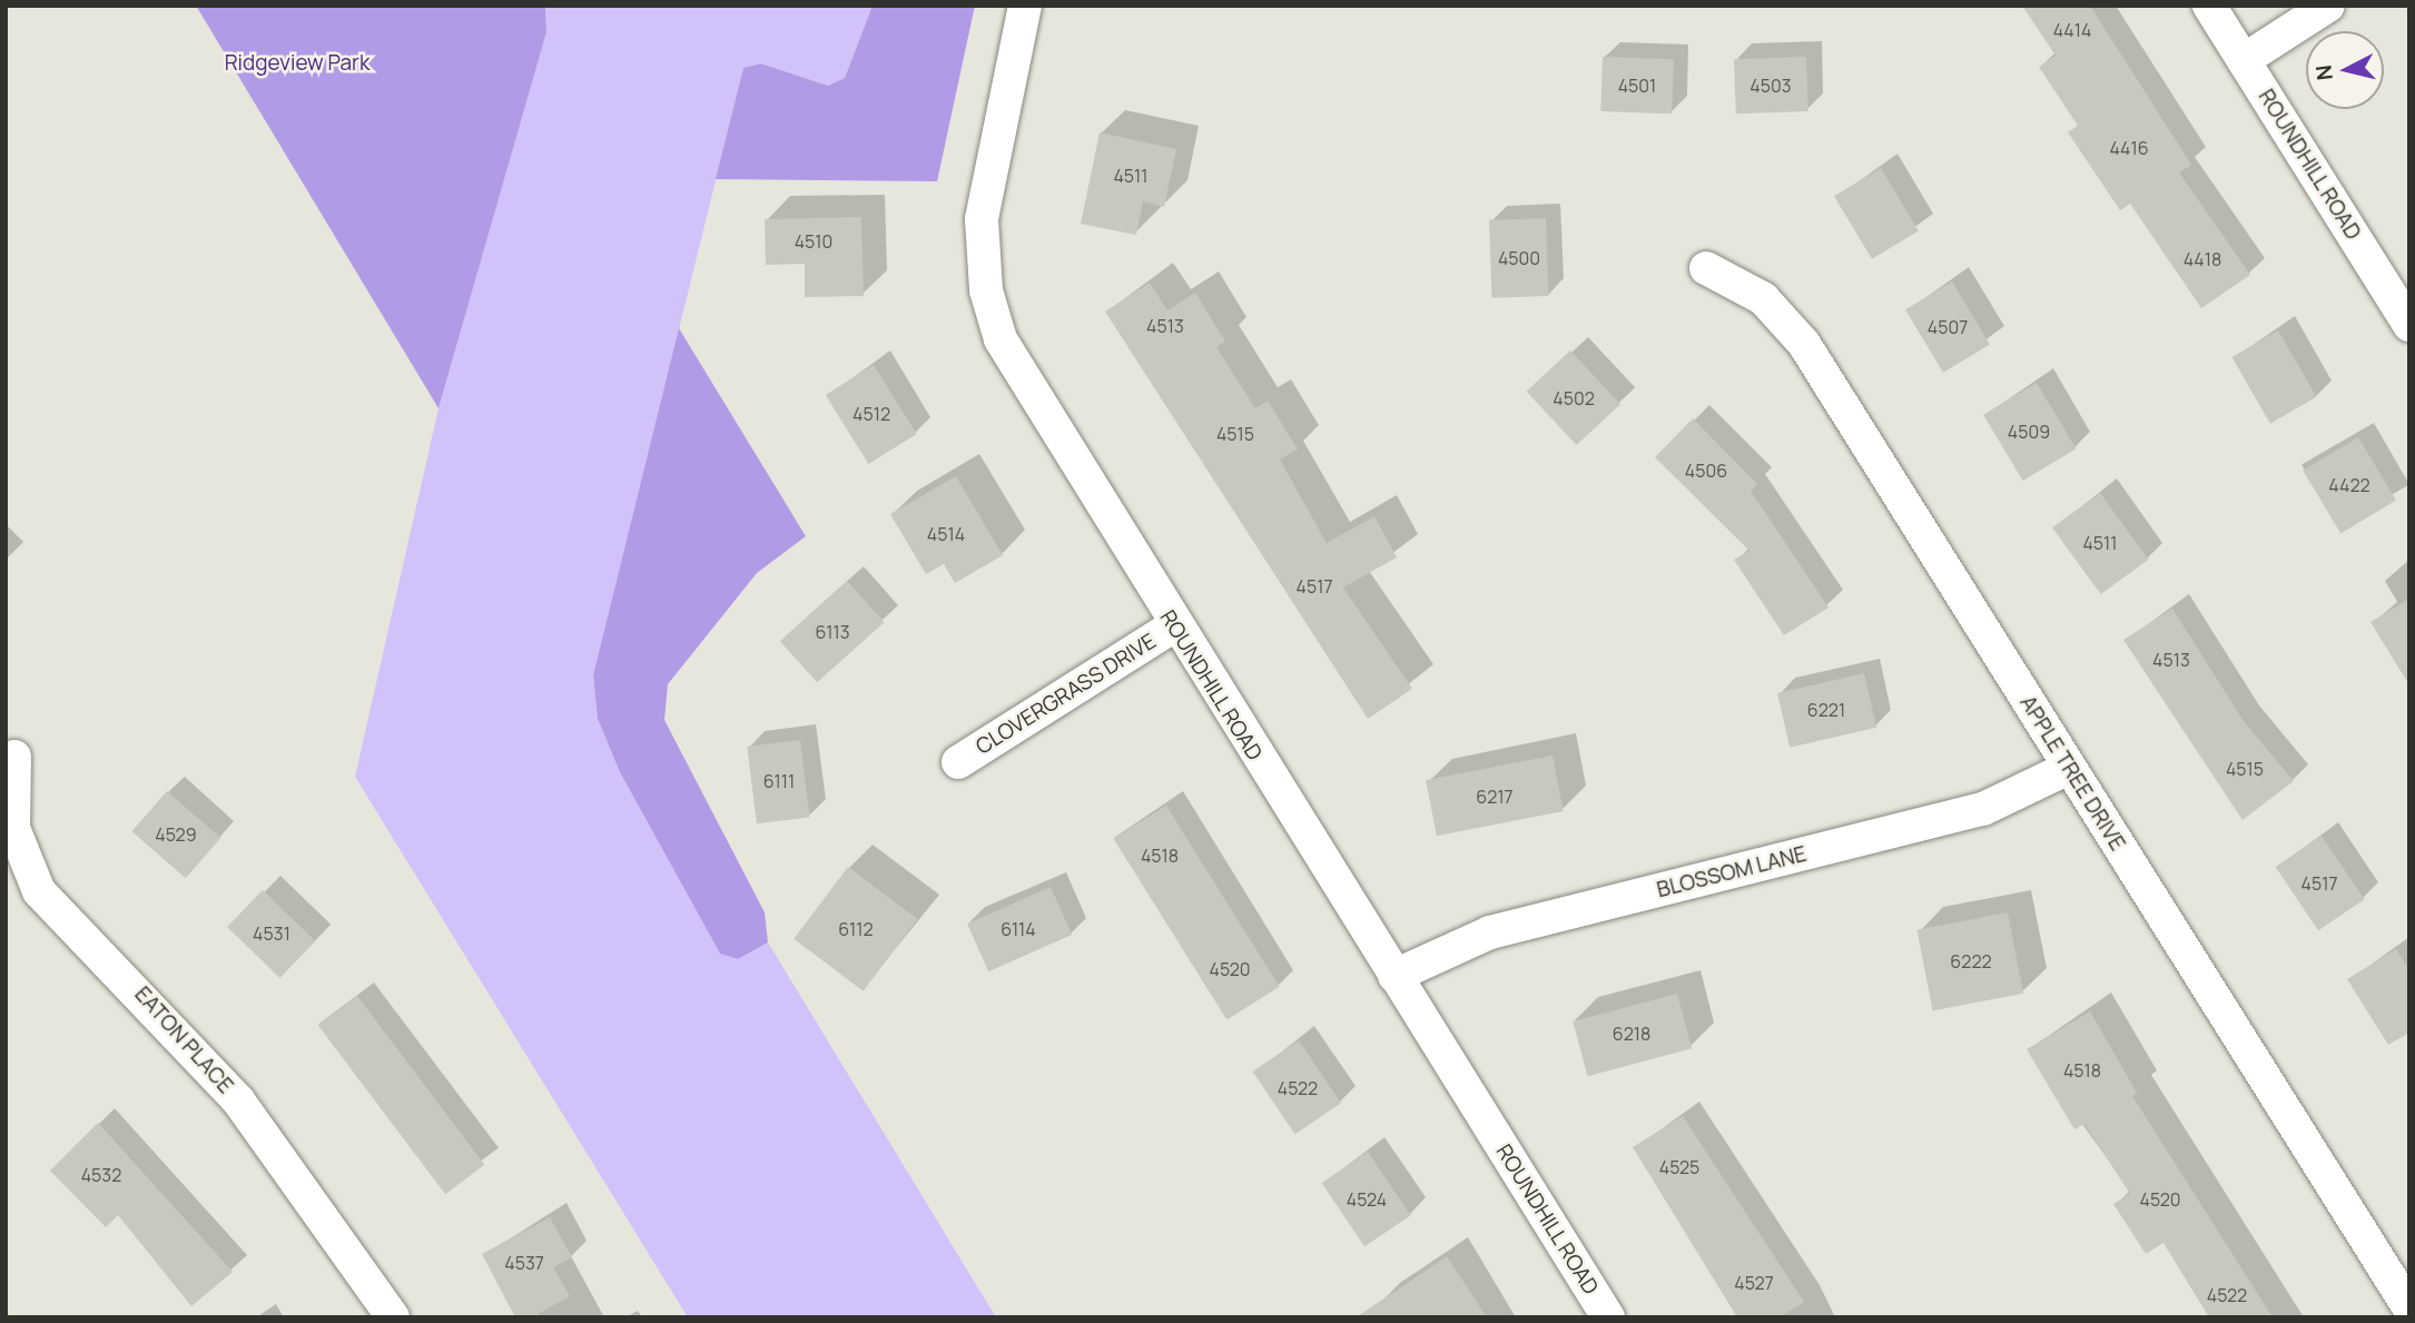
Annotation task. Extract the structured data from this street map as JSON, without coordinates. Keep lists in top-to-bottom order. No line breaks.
{"streets":{"street":["ROUNDHILL ROAD","CLOVERGRASS DRIVE","APPLE TREE DRIVE","BLOSSOM LANE","EATON PLACE"]},"crossings":[["ROUNDHILL ROAD","CLOVERGRASS DRIVE"],["ROUNDHILL ROAD","BLOSSOM LANE"],["APPLE TREE DRIVE","BLOSSOM LANE"]],"parks":["Ridgeview Park"],"house_numbers":["4414","4501","4503","4416","4511","4510","4500","4418","4513","4507","4502","4512","4509","4515","4506","4422","4514","4511","4517","6113","4513","6221","4515","6111","6217","4529","4518","4517","6112","6114","4531","6222","4520","6218","4518","4522","4525","4532","4524","4520","4537","4527","4522"],"north":"left"}
